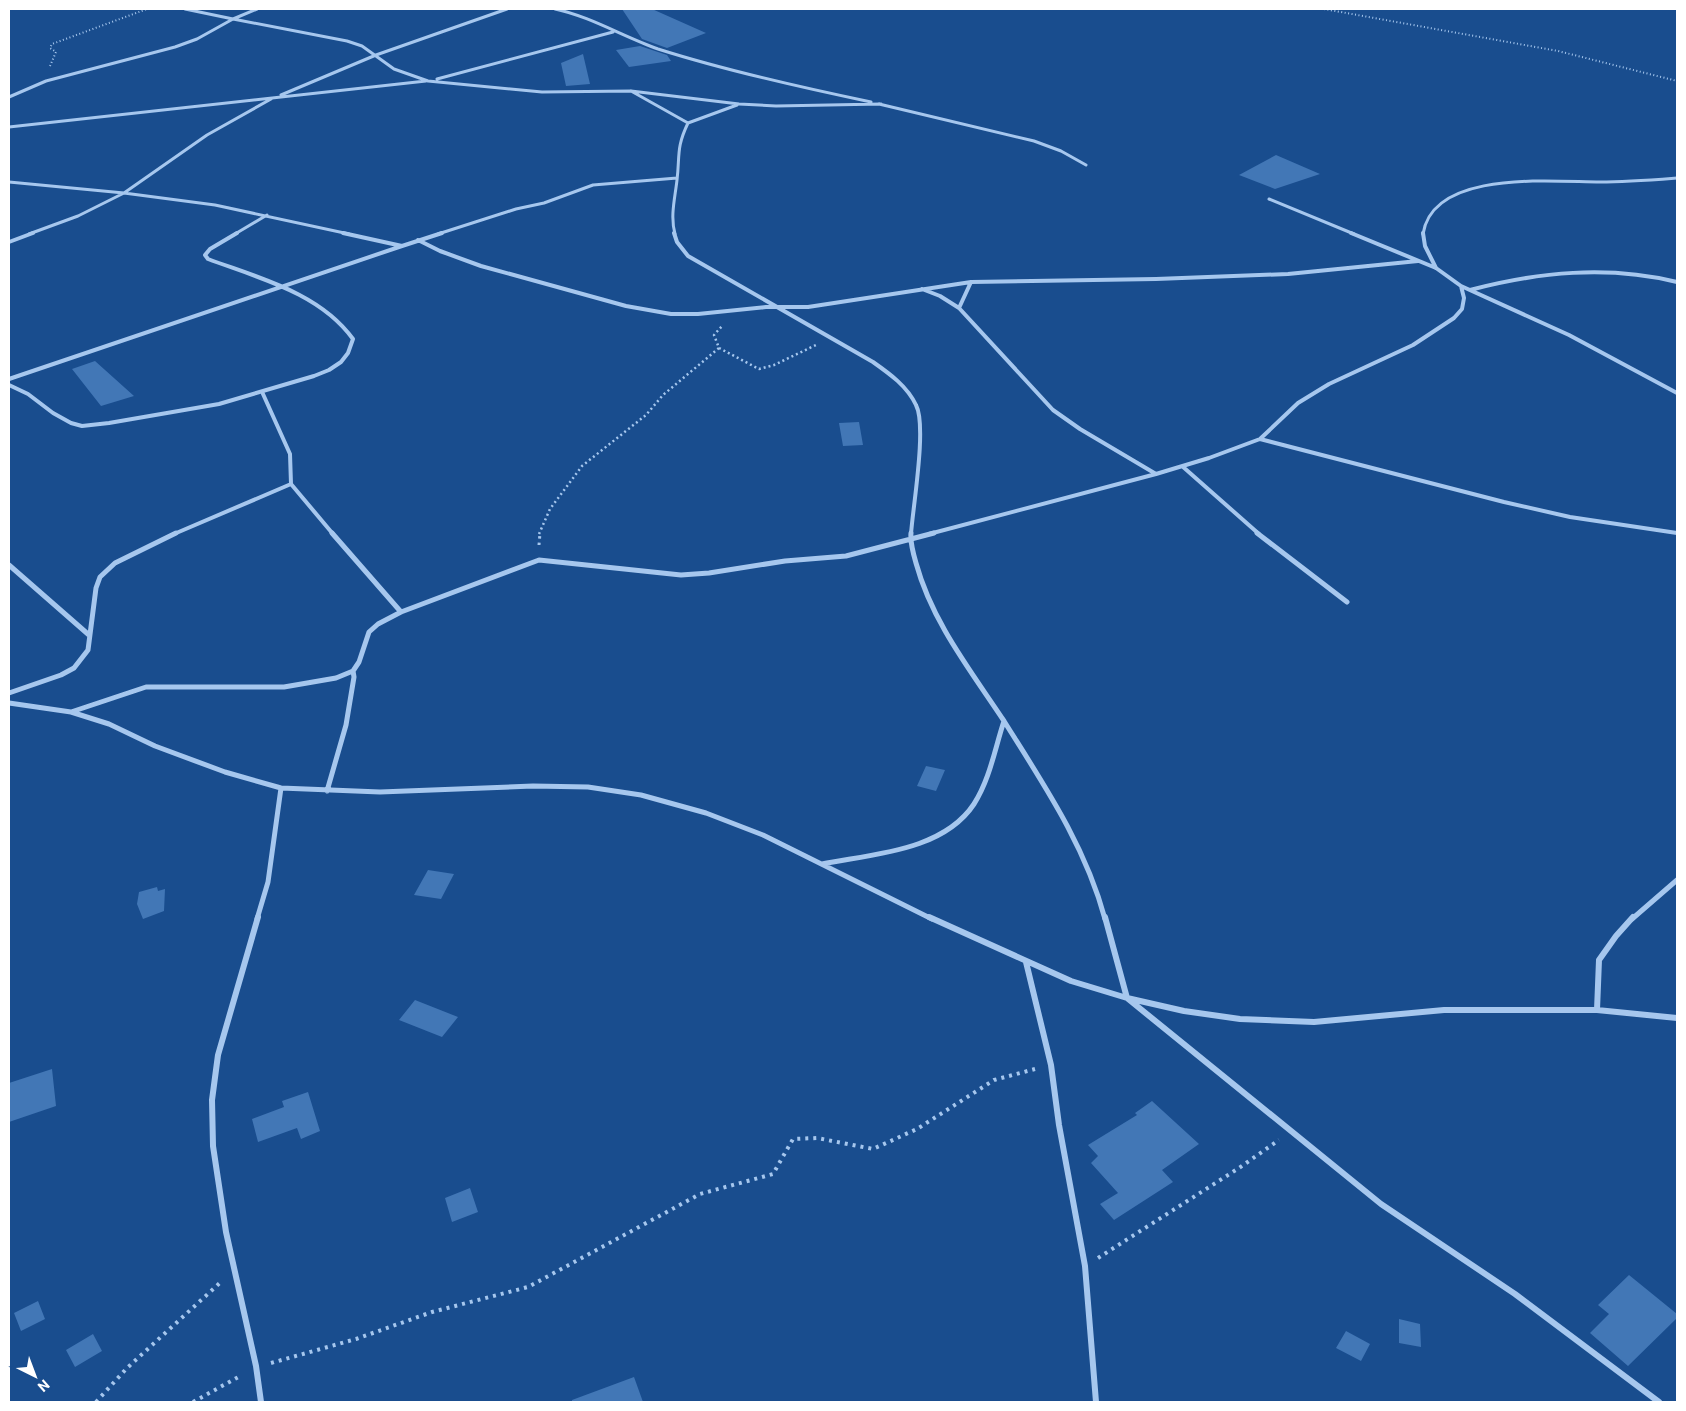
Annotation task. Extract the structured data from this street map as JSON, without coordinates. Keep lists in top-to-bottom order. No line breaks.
{"north":"bottom right"}
